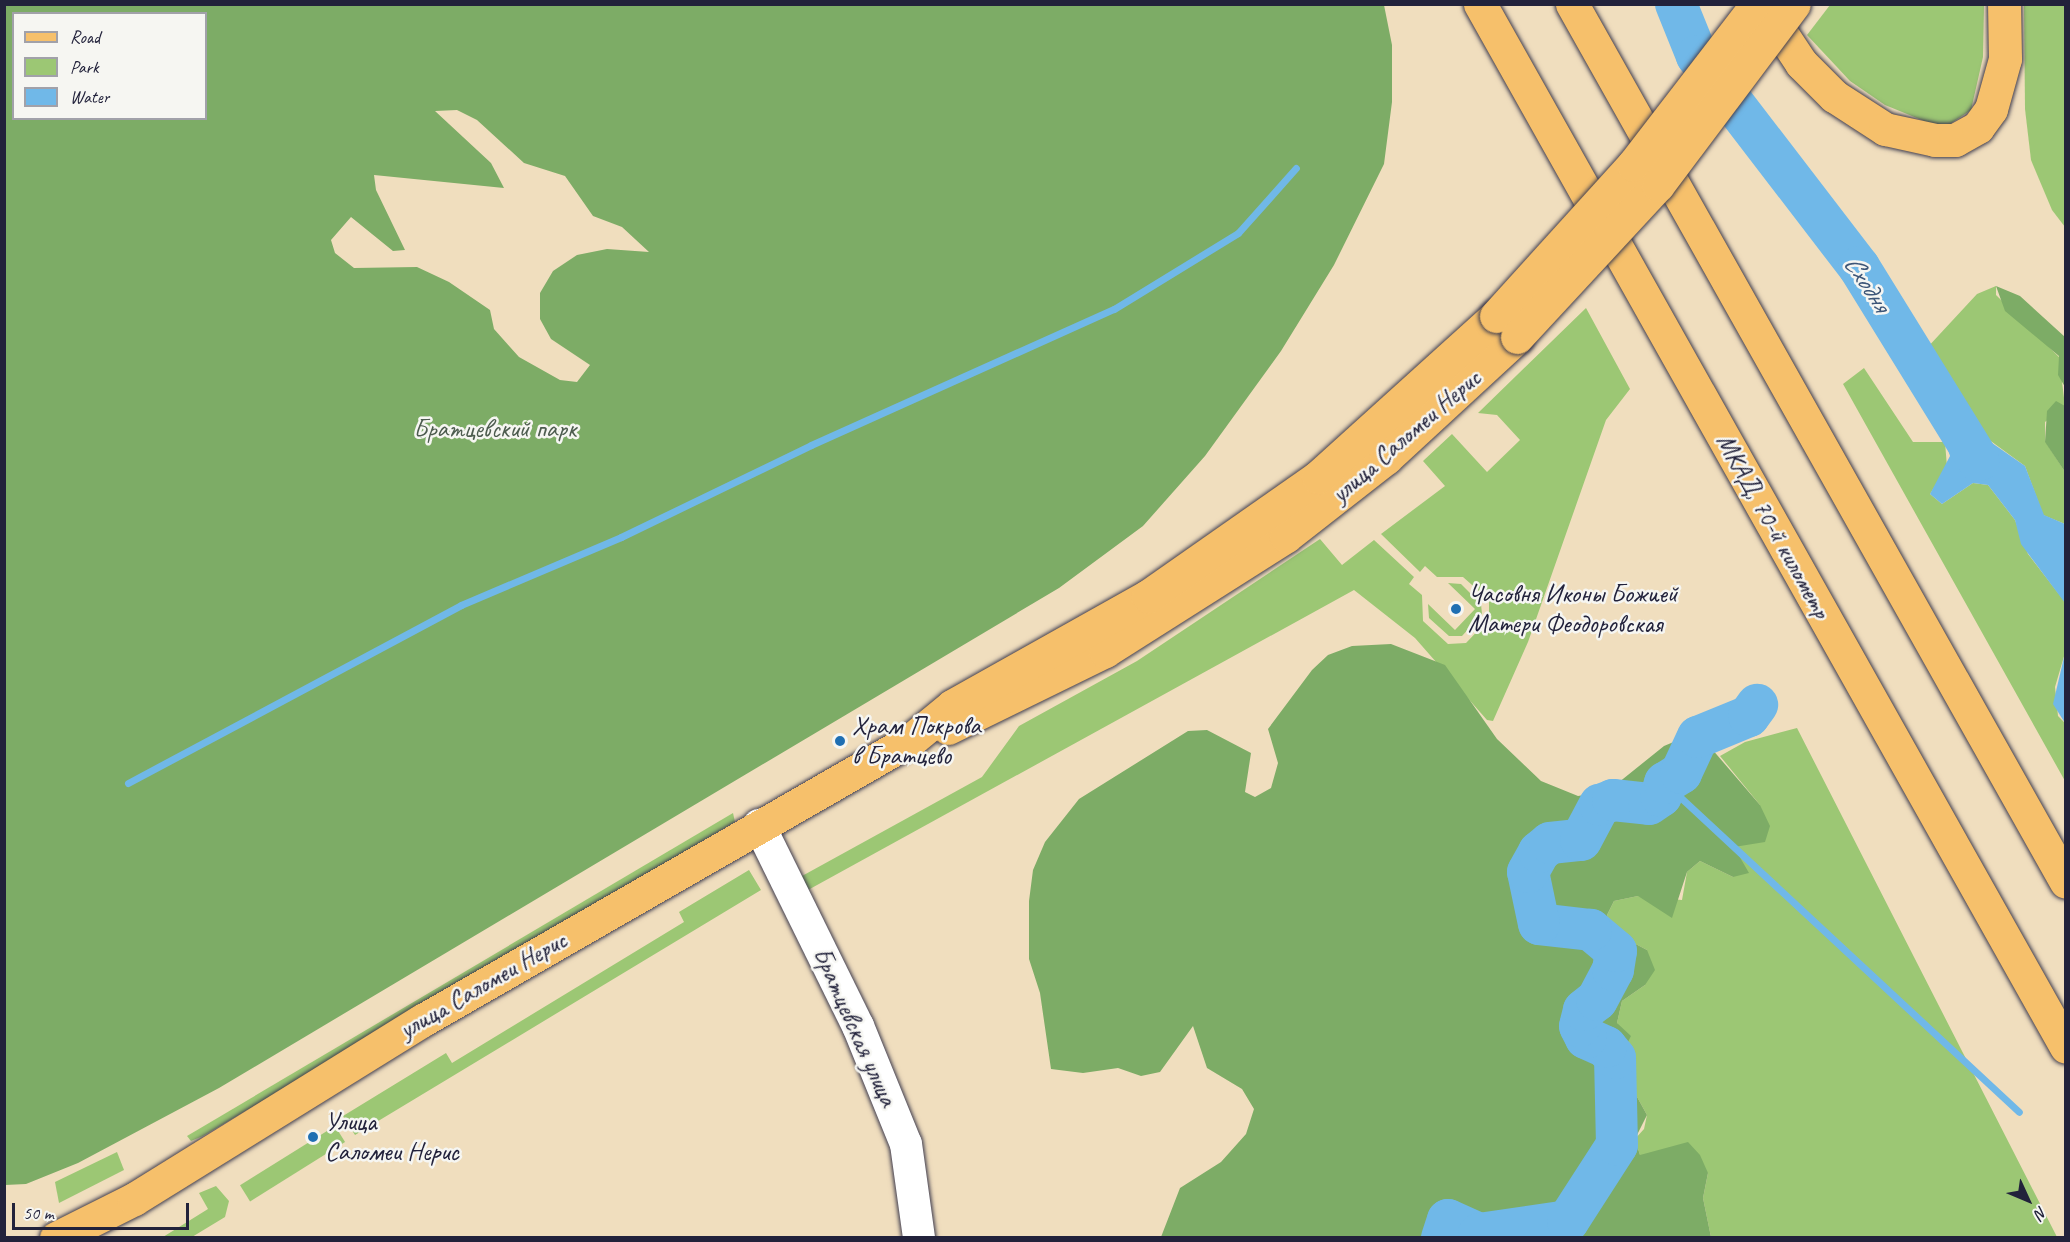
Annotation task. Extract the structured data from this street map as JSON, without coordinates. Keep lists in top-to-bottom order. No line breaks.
{"streets":{"main road":["улица Саломеи Нерис","МКАД, 70-й километр"],"street":["Братцевская улица"]},"crossings":[["улица Саломеи Нерис","Братцевская улица"]],"water":["Сходня"],"parks":["Братцевский парк"],"places":["Часовня Иконы Божией Матери Феодоровская","Храм Покрова в Братцево","Улица Саломеи Нерис"],"legend":["Road","Park","Water"],"scale_bar":"50 m","north":"bottom right"}
